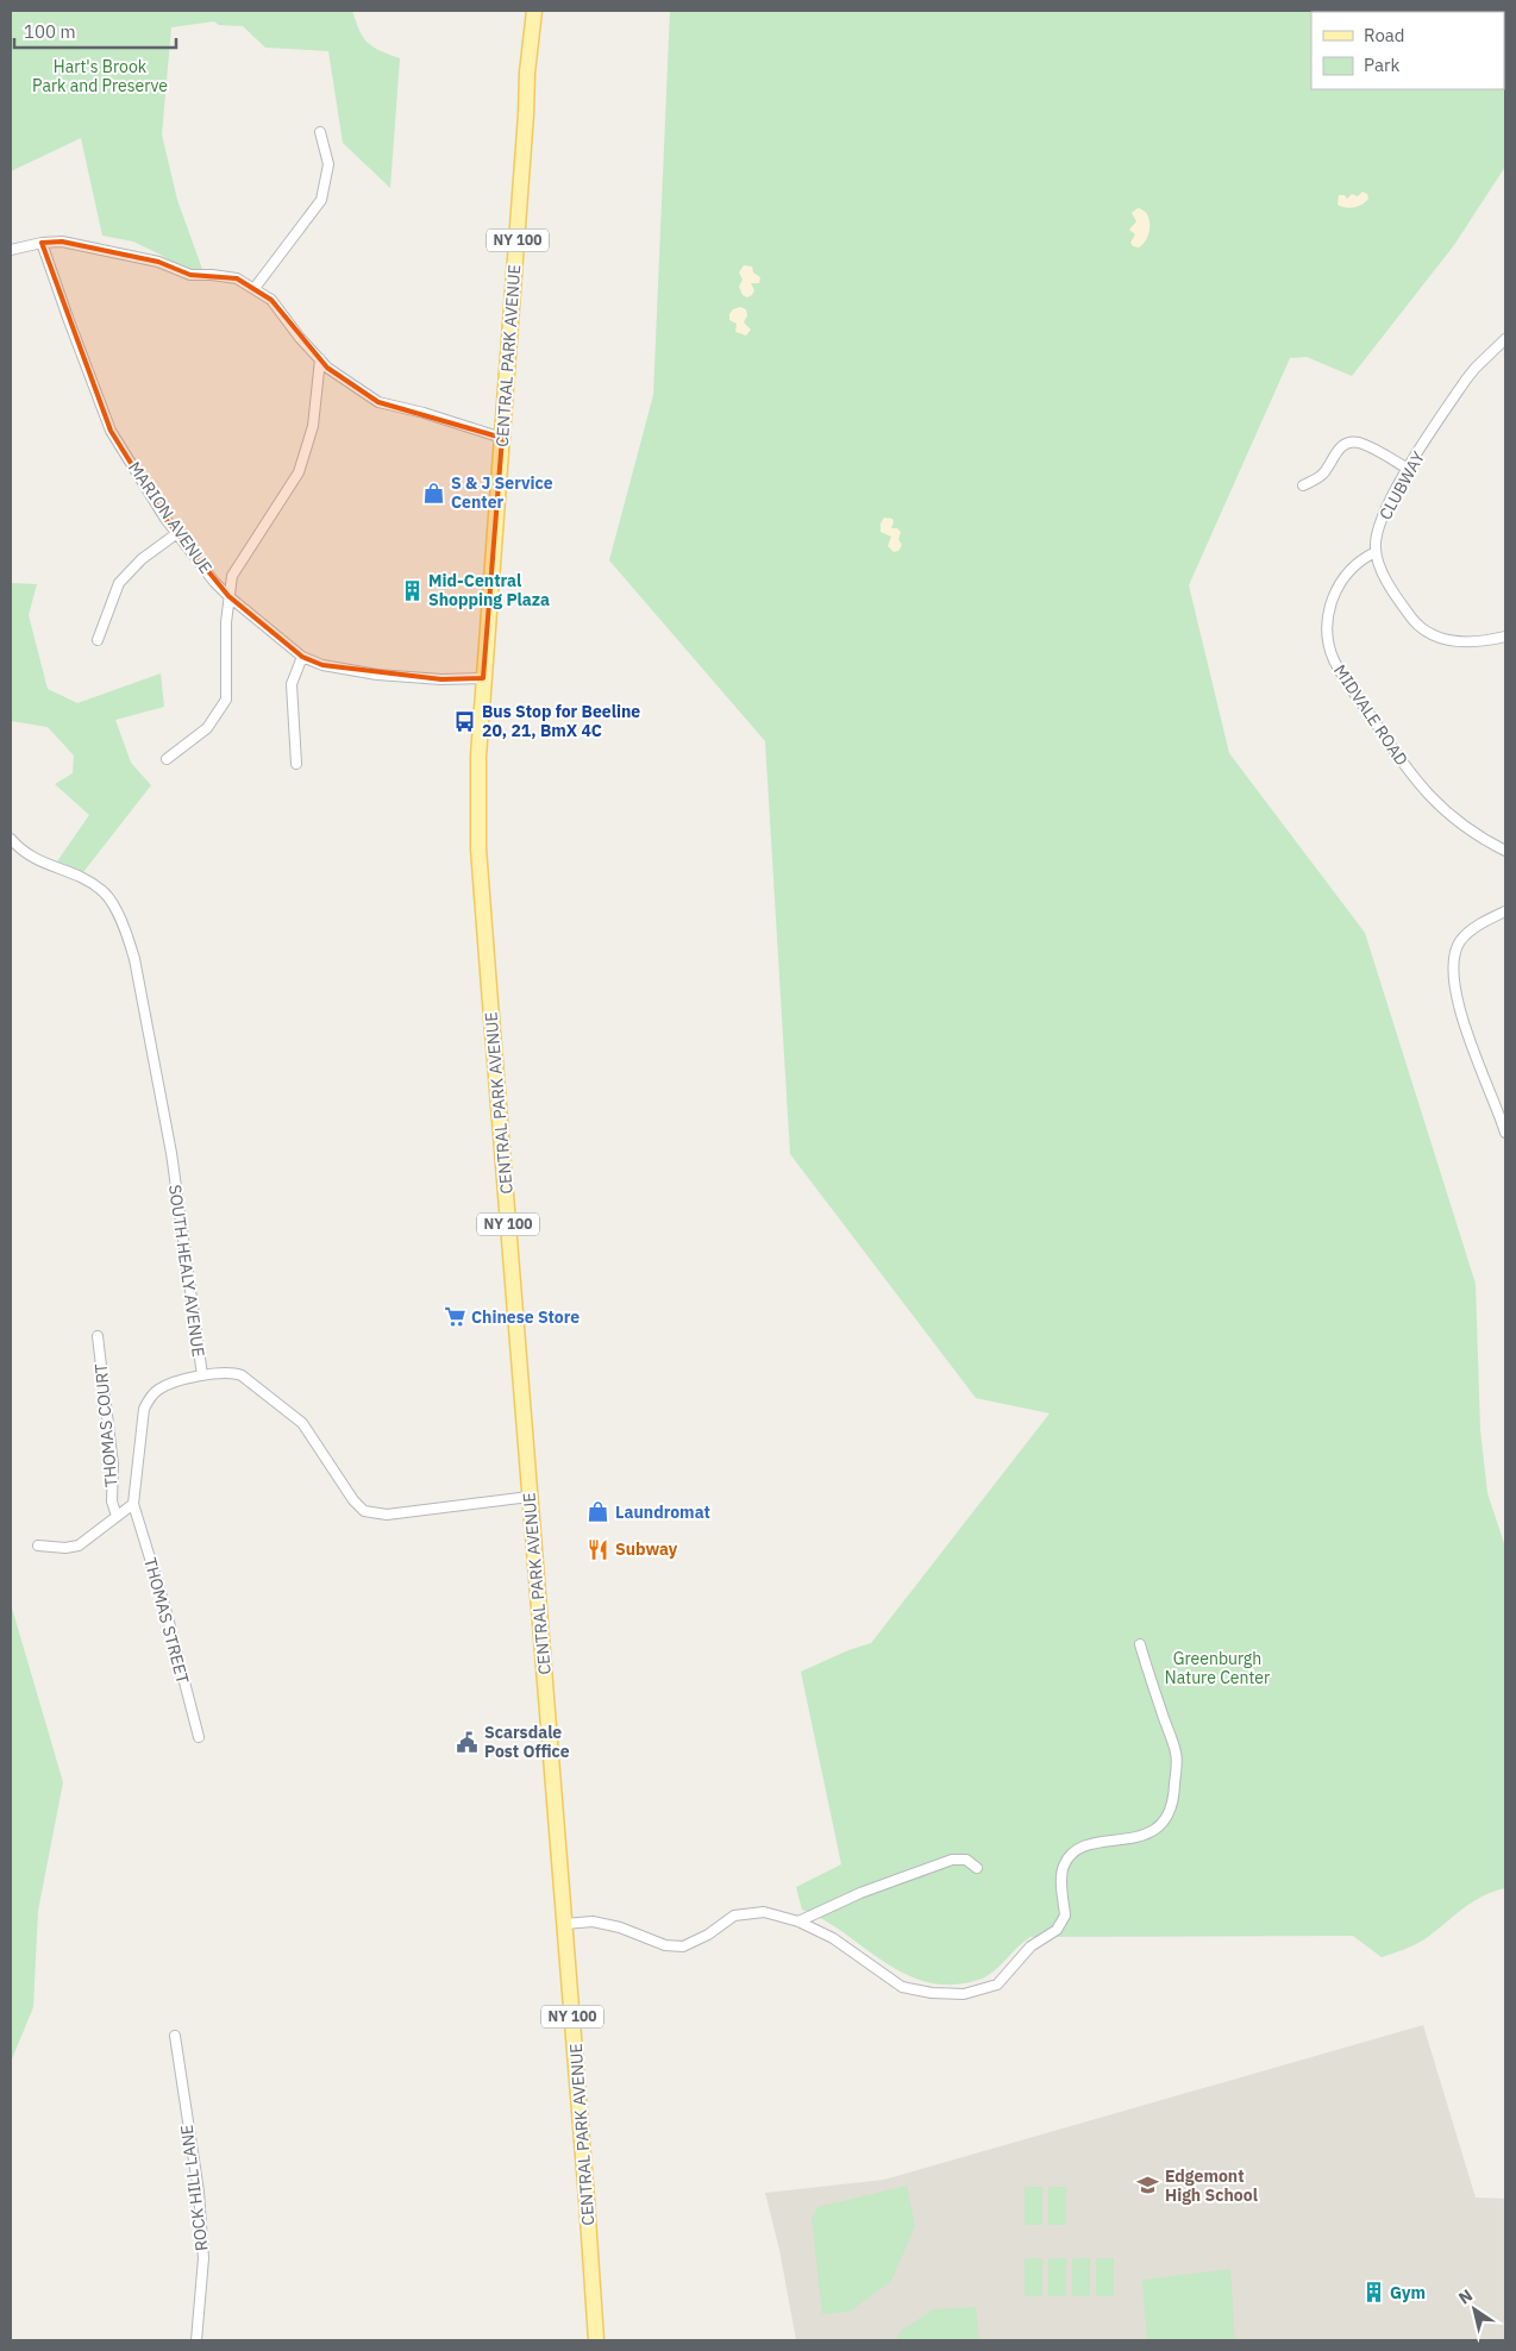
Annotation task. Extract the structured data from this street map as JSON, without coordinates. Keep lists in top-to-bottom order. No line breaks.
{"streets":{"main road":["NY 100","CENTRAL PARK AVENUE"],"street":["CLUBWAY","MARION AVENUE","MIDVALE ROAD","SOUTH HEALY AVENUE","THOMAS COURT","THOMAS STREET","ROCK HILL LANE"]},"crossings":[["CENTRAL PARK AVENUE","MARION AVENUE"],["CENTRAL PARK AVENUE","SOUTH HEALY AVENUE"],["CLUBWAY","MIDVALE ROAD"],["SOUTH HEALY AVENUE","THOMAS STREET"]],"parks":["Hart's Brook Park and Preserve","Greenburgh Nature Center"],"places":{"shop":["S & J Service Center","Laundromat"],"building":["Mid-Central Shopping Plaza","Gym"],"bus stop":["Bus Stop for Beeline 20, 21, BmX 4C"],"supermarket":["Chinese Store"],"restaurant":["Subway"],"public building":["Scarsdale Post Office"],"school or university":["Edgemont High School"]},"legend":["Road","Park"],"scale_bar":"100 m","north":"top left"}
